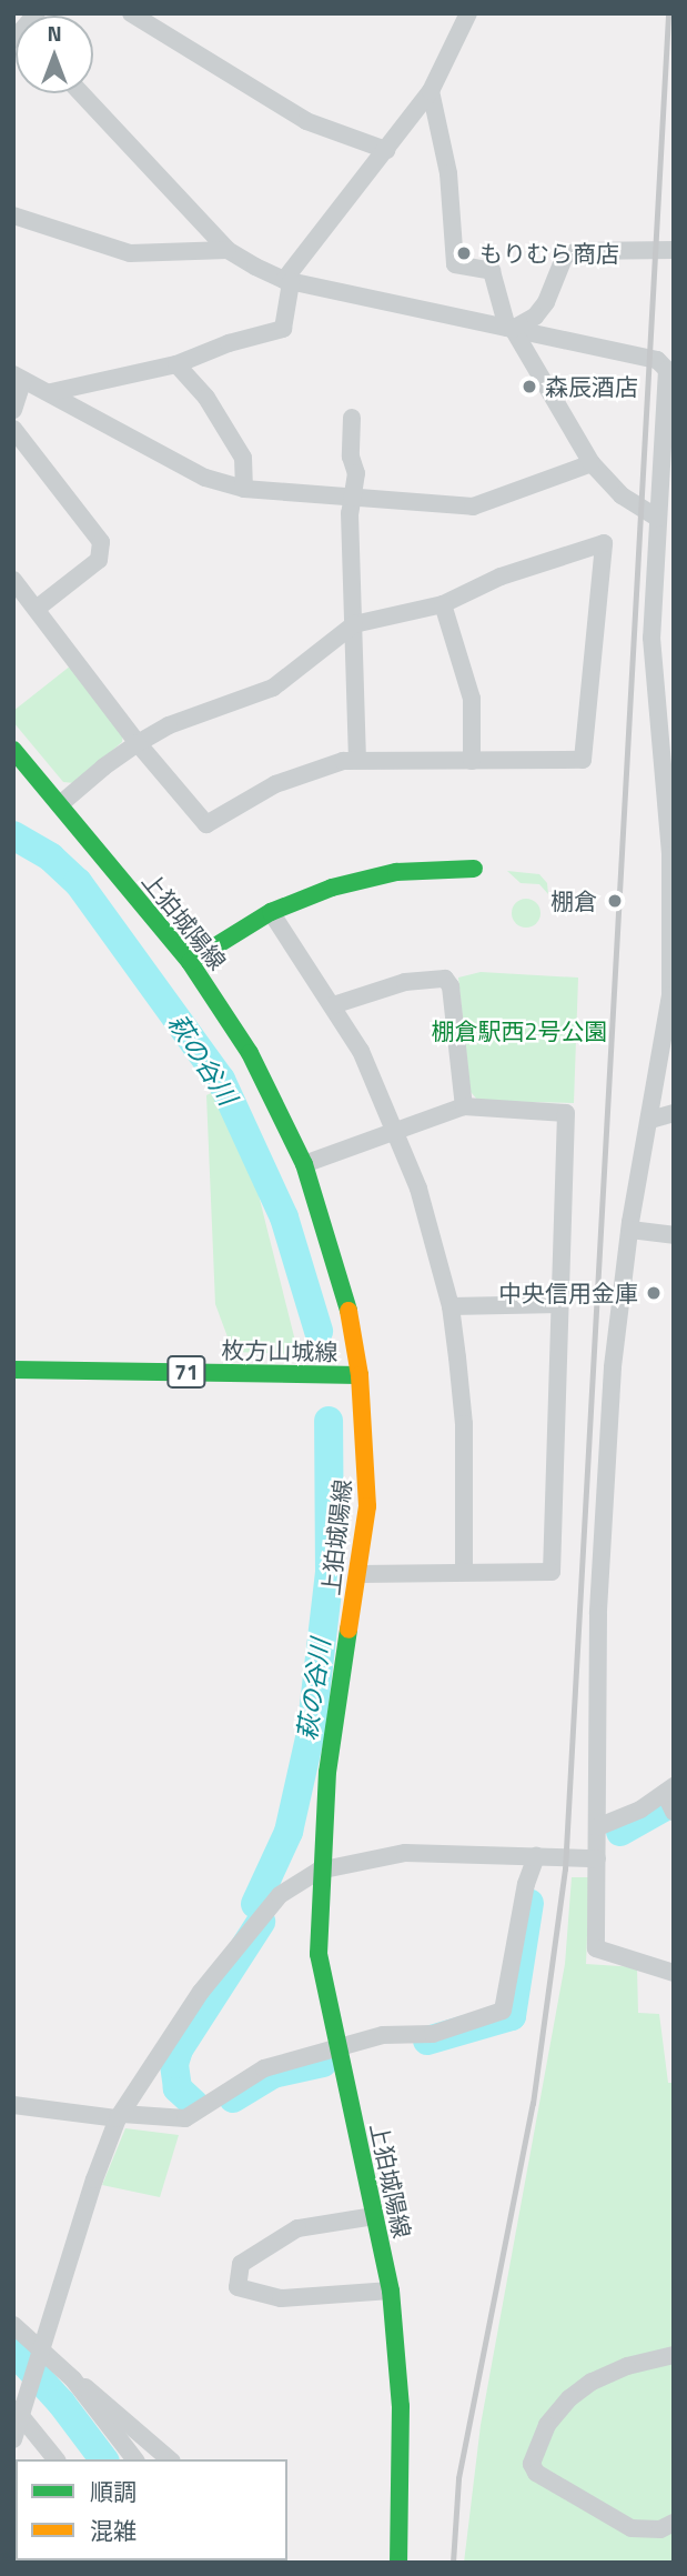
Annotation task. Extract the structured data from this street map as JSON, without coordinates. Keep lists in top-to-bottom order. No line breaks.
{"streets":{"main road":["上狛城陽線","枚方山城線","71"]},"crossings":[["上狛城陽線","枚方山城線"]],"water":["萩の谷川"],"parks":["棚倉駅西2号公園"],"places":["もりむら商店","森辰酒店","棚倉","中央信用金庫"],"legend":["順調","混雑"],"north":"top"}
